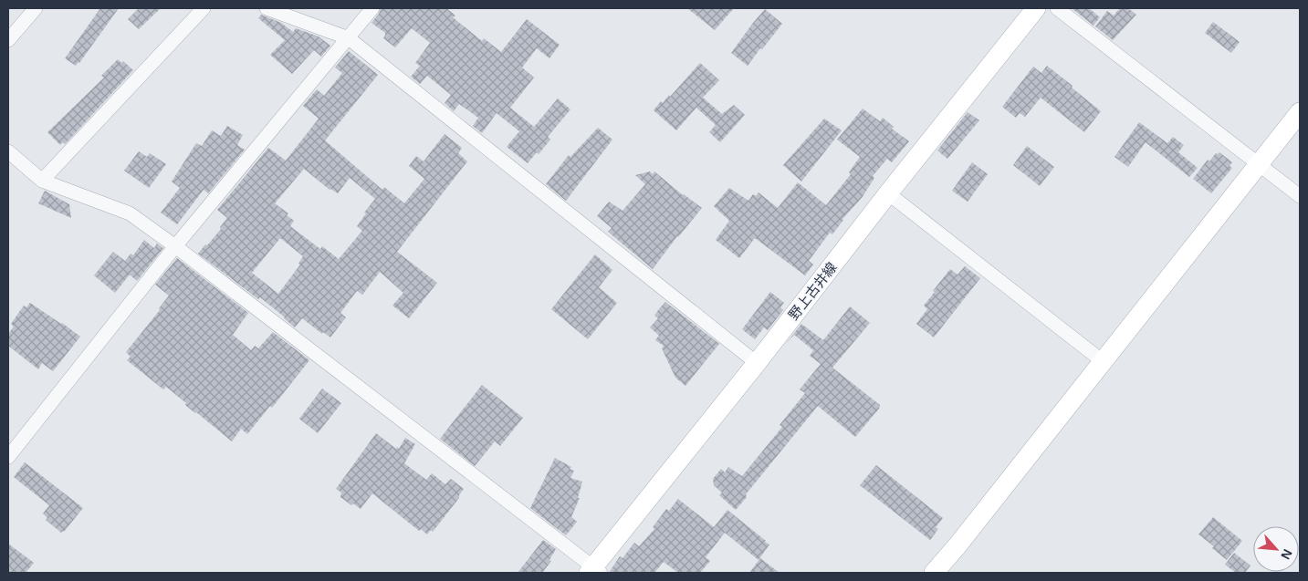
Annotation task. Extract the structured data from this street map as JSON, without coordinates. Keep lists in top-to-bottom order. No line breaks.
{"streets":{"main road":["野上古井線"]},"north":"bottom right"}
